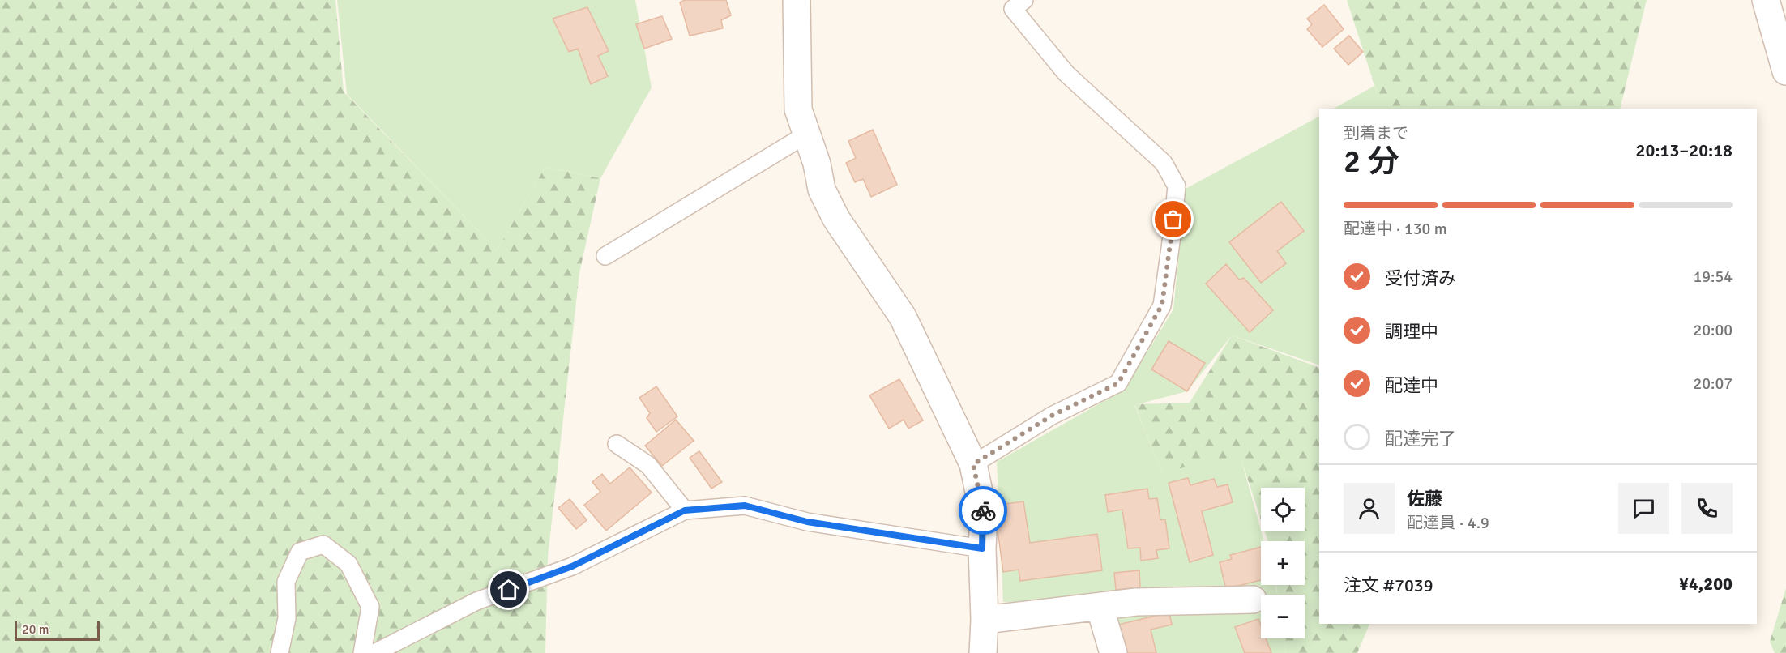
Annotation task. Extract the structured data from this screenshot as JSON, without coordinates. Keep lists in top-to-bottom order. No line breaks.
{"scale_bar":"20 m","page":{"heading":["2 分","到着まで","20:13–20:18"],"panel":["佐藤","配達員 · 4.9","注文 #7039","¥4,200"],"bar":"配達中 · 130 m","list":[["受付済み","19:54"],["調理中","20:00"],["配達中","20:07"],"配達完了"],"map_buttons":["+","−"],"scale":"20 m"}}
